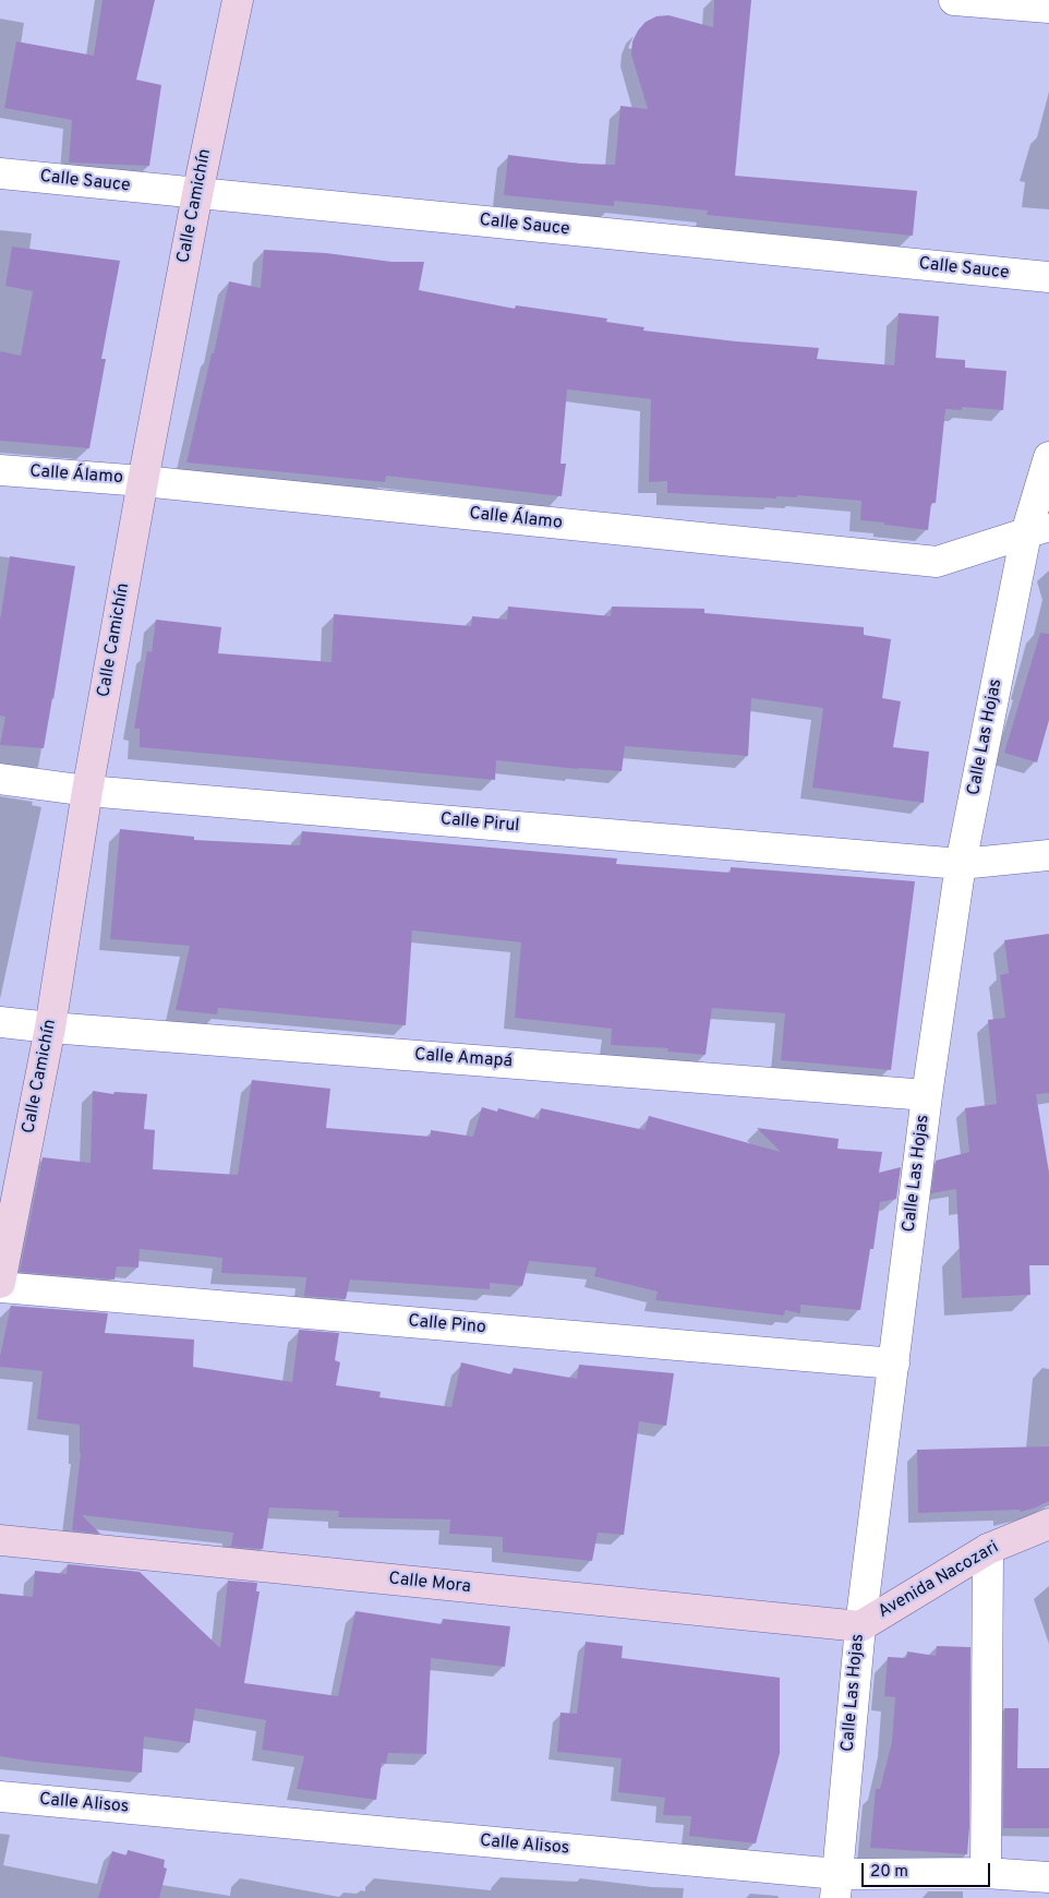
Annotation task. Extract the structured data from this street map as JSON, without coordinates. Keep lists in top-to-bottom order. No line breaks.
{"streets":{"street":["Calle Sauce","Calle Camichín","Calle Álamo","Calle Las Hojas","Calle Pirul","Calle Amapá","Calle Pino","Avenida Nacozari","Calle Mora","Calle Alisos"]},"crossings":[["Calle Sauce","Calle Camichín"],["Calle Camichín","Calle Álamo"],["Calle Camichín","Calle Pirul"],["Calle Camichín","Calle Amapá"],["Calle Camichín","Calle Pino"],["Calle Álamo","Calle Las Hojas"],["Calle Las Hojas","Calle Pirul"],["Calle Las Hojas","Calle Amapá"],["Calle Las Hojas","Calle Pino"],["Calle Las Hojas","Avenida Nacozari"],["Calle Las Hojas","Calle Mora"],["Calle Las Hojas","Calle Alisos"],["Avenida Nacozari","Calle Mora"]],"scale_bar":"20 m"}
